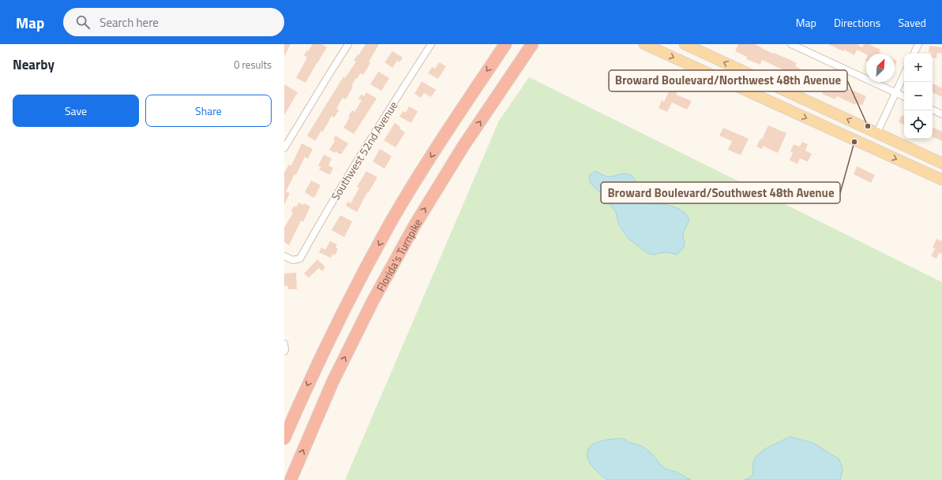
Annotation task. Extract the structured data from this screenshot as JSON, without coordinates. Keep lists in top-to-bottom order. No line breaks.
{"streets":{"highway":["Florida's Turnpike"],"street":["Southwest 52nd Avenue"]},"places":["Broward Boulevard/Northwest 48th Avenue","Broward Boulevard/Southwest 48th Avenue"],"north":"top right","page":{"header":"Map","search":"Search here","nav":["Map","Directions","Saved"],"heading":["Nearby","0 results"],"map_buttons":["+","−"],"buttons":["Save","Share"]}}
